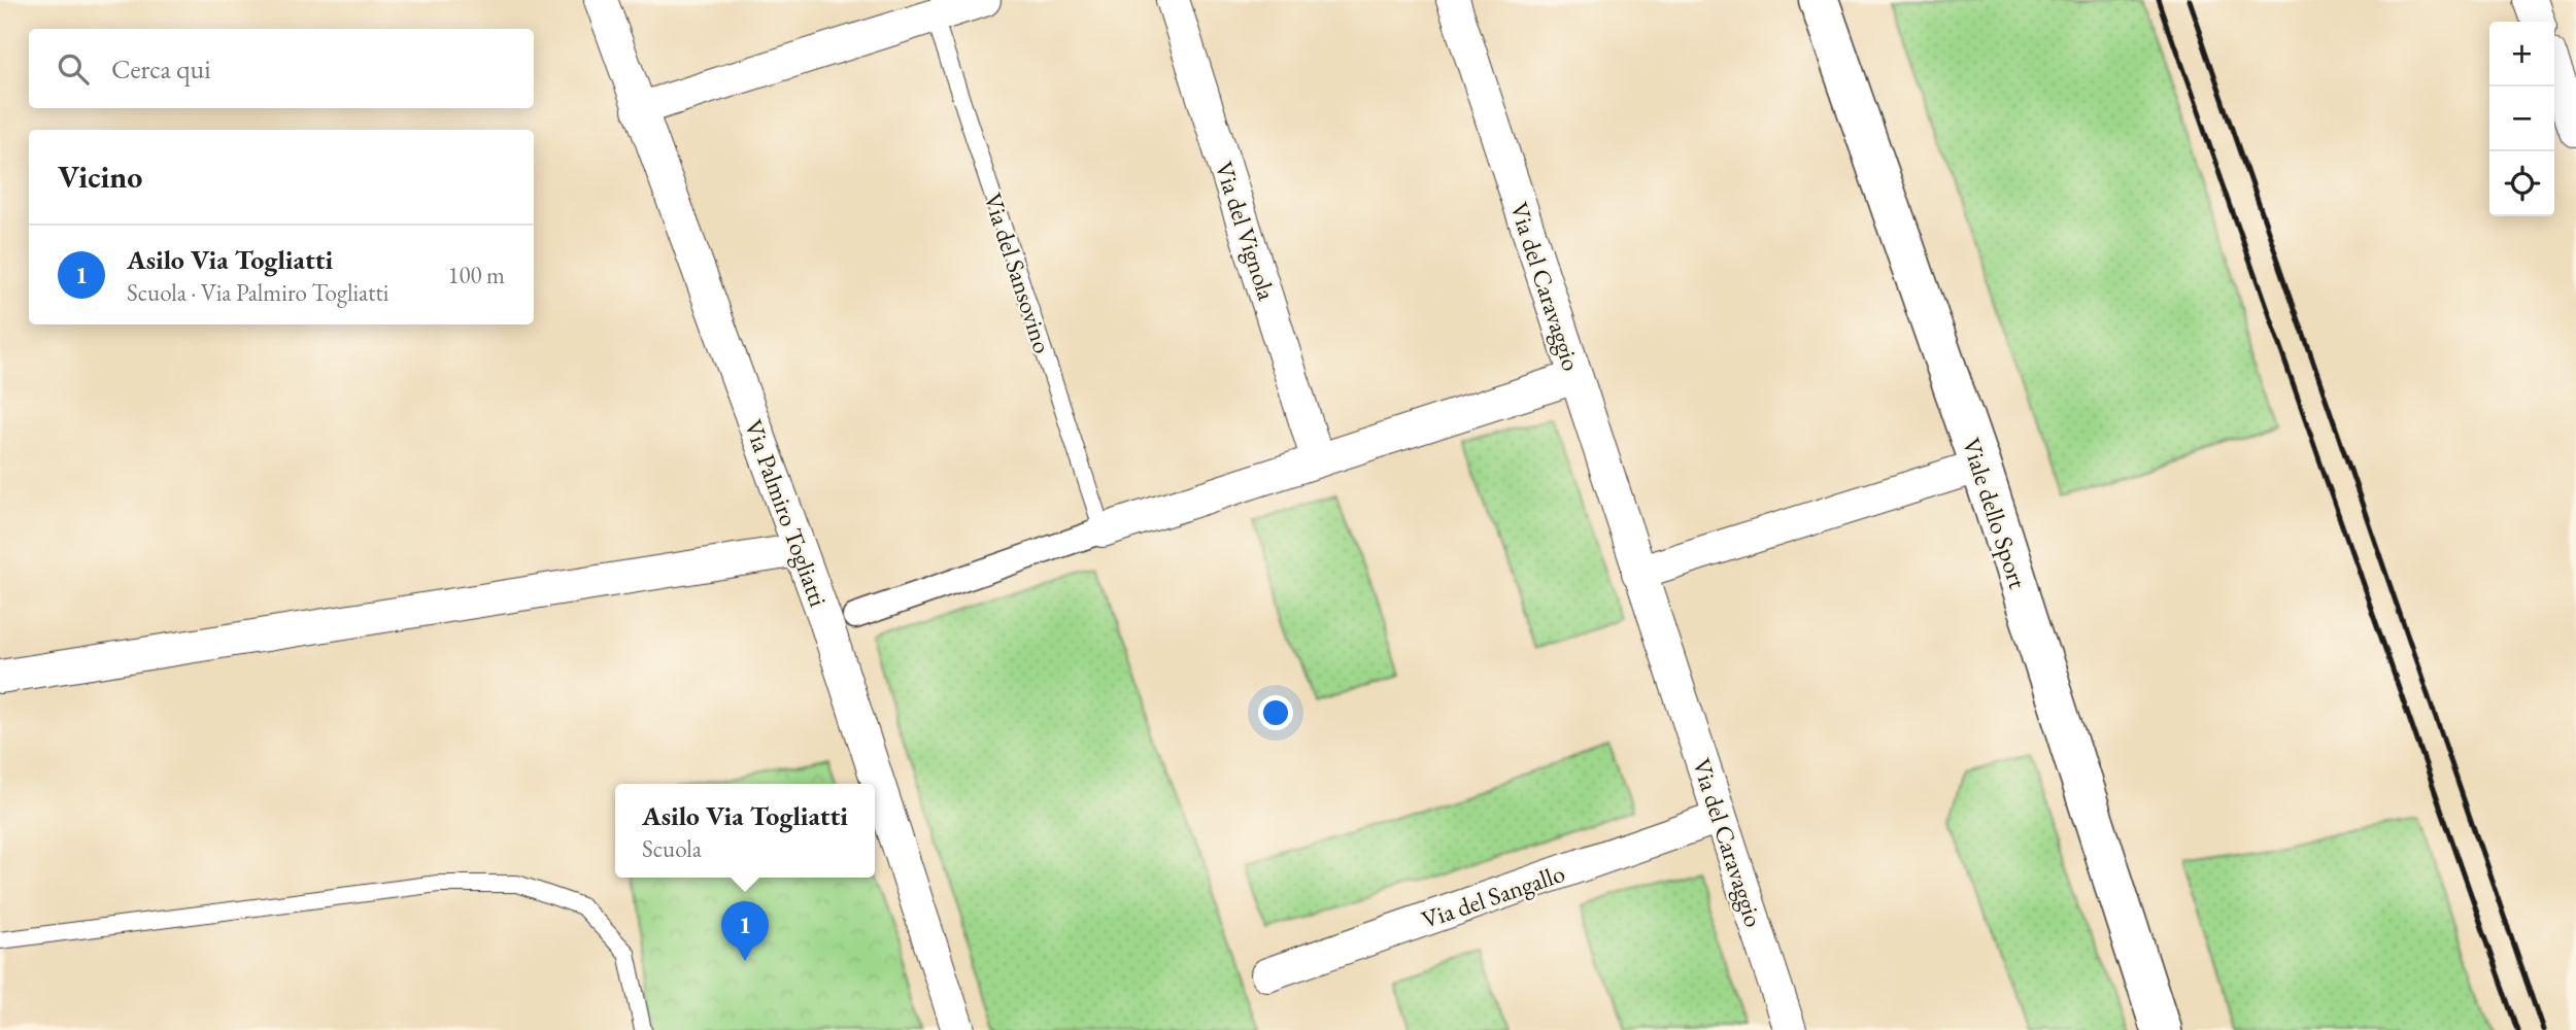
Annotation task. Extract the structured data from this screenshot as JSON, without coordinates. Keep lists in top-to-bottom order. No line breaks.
{"streets":{"street":["Via del Vignola","Via del Caravaggio","Via Palmiro Togliatti","Viale dello Sport","Via del Sangallo"],"lane":["Via del Sansovino"]},"crossings":[["Via del Caravaggio","Via del Sangallo"]],"page":{"map_buttons":["+","−"],"search":"Cerca qui","heading":"Vicino","list":[{"mark":"1","name":"Asilo Via Togliatti","note":"Scuola · Via Palmiro Togliatti","value":"100 m"}],"popup":["Asilo Via Togliatti","Scuola"],"pins":"1"}}
